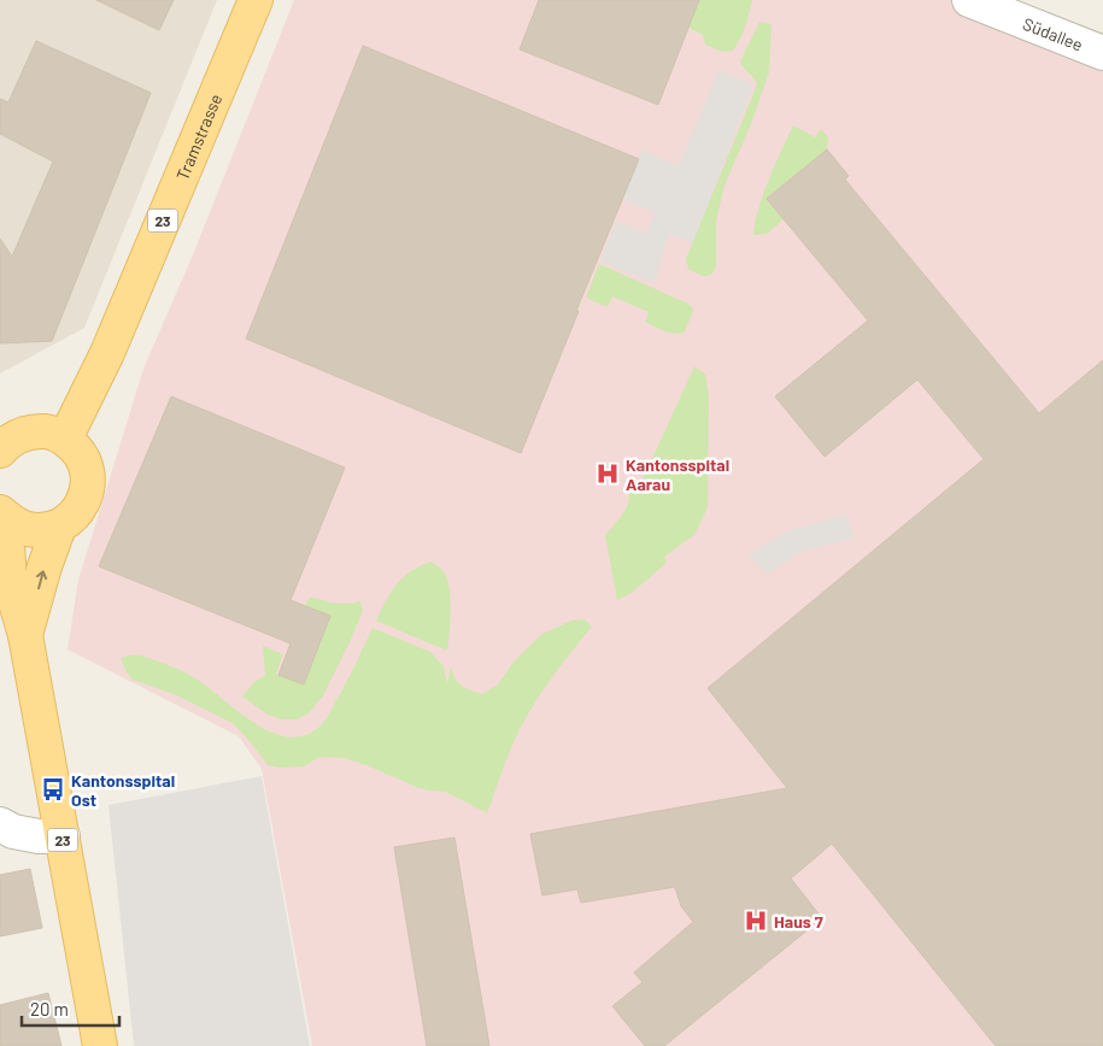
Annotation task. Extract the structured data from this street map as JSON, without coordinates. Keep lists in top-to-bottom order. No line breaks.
{"streets":{"main road":["Tramstrasse","23"],"street":["Südallee"]},"crossings":[["Tramstrasse","23"]],"places":{"hospital":["Kantonsspital Aarau","Haus 7"],"bus stop":["Kantonsspital Ost"]},"scale_bar":"20 m"}
